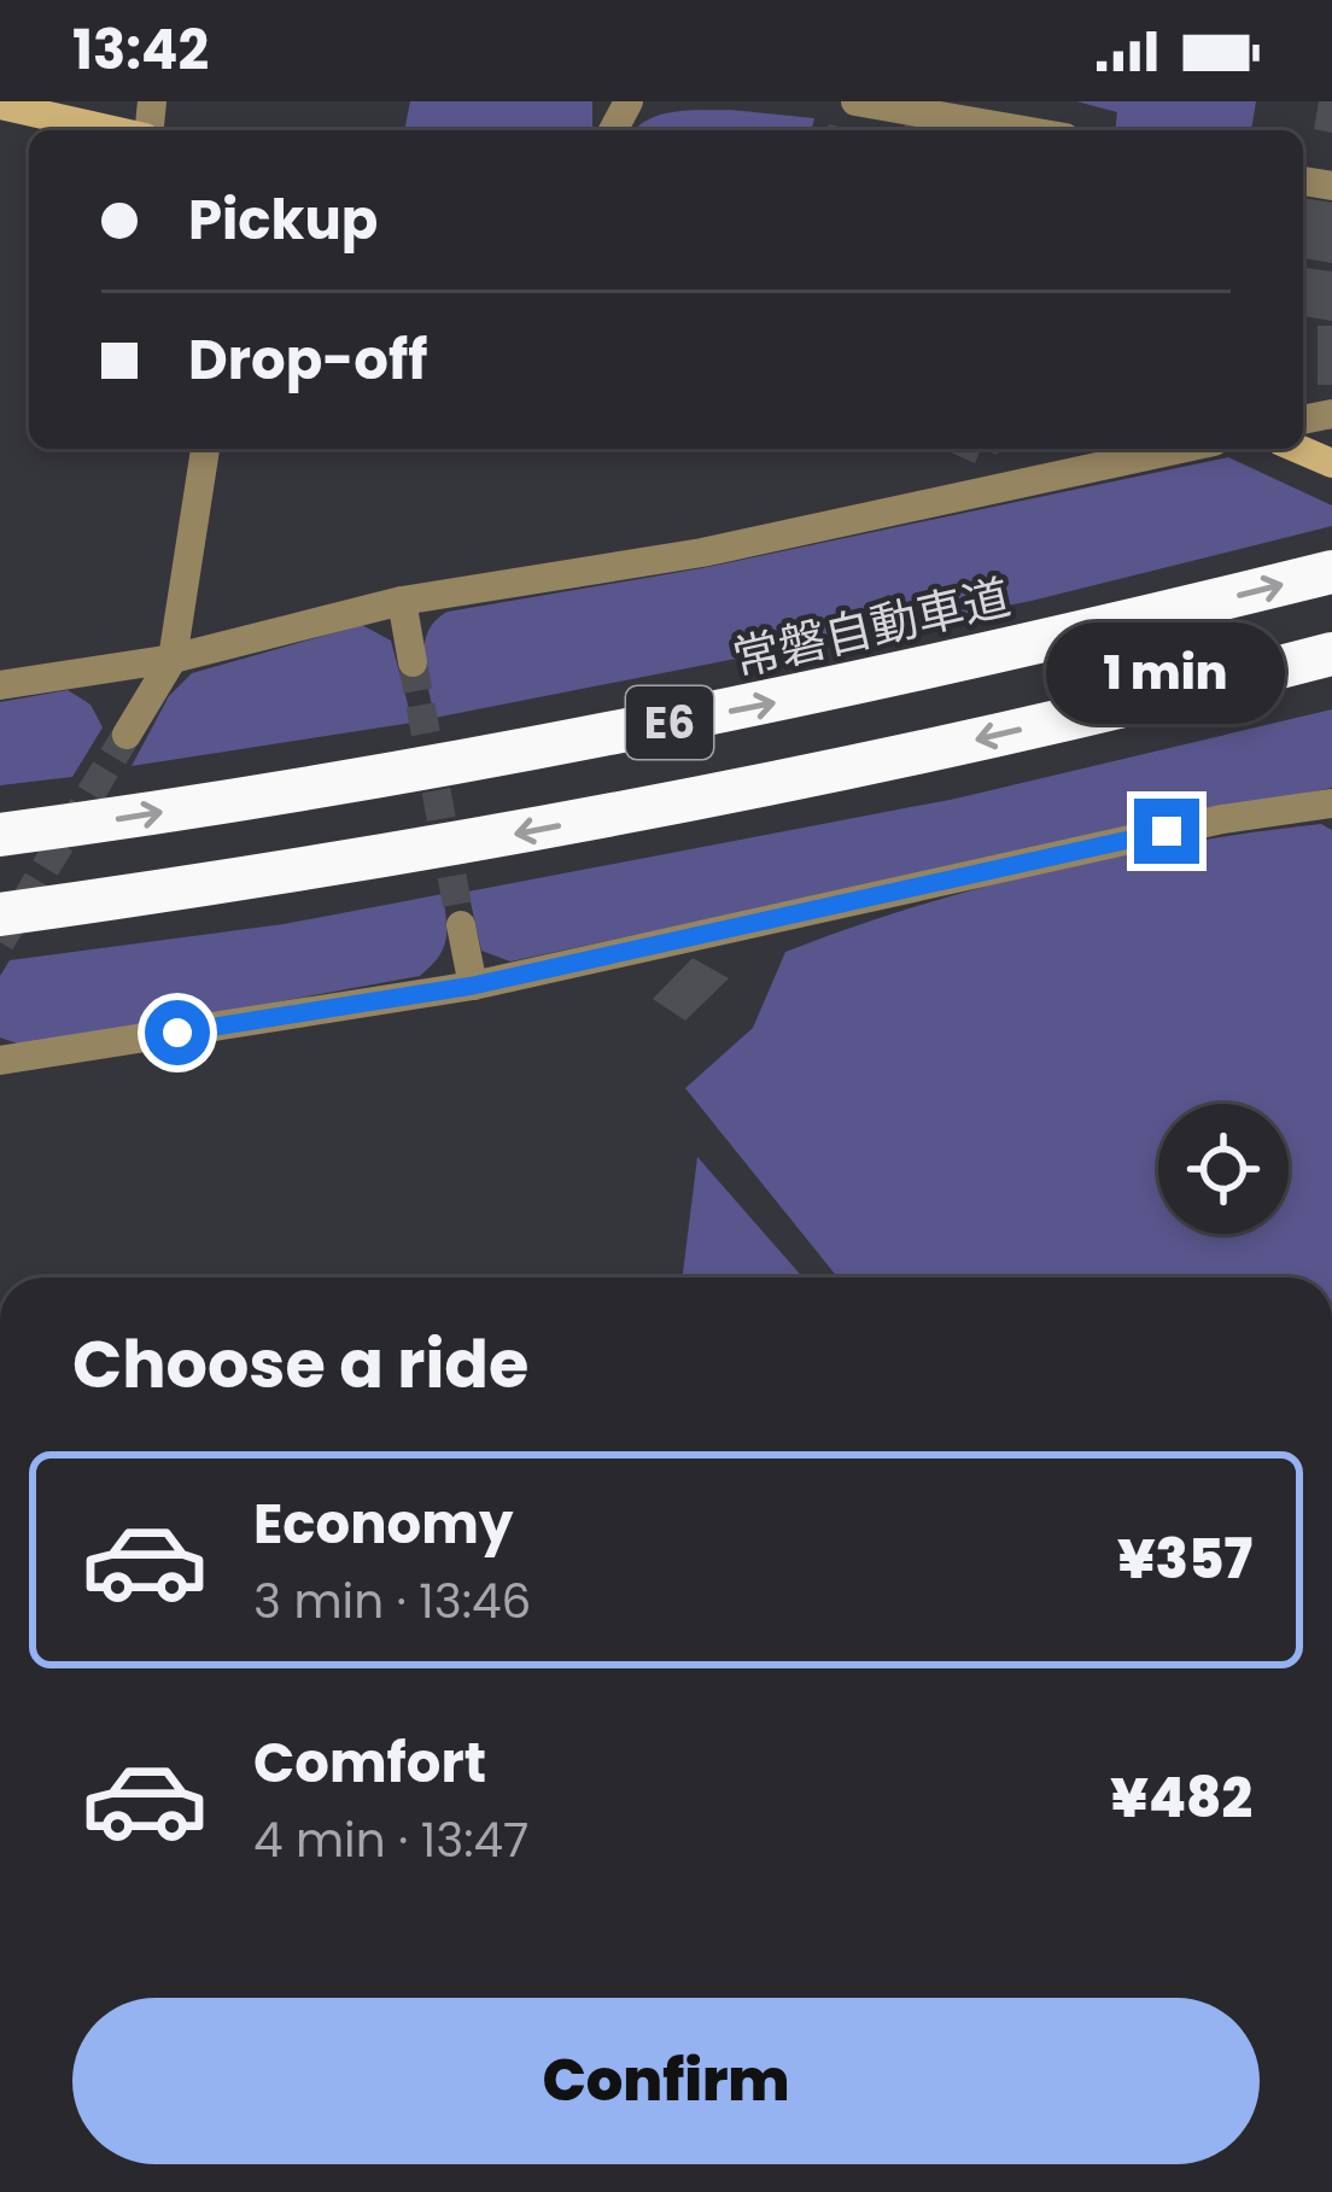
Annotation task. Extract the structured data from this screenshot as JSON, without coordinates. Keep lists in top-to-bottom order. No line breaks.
{"streets":{"highway":["常磐自動車道","E6"]},"page":{"status":"13:42","banner":["Pickup","Drop-off"],"bubble":"1 min","heading":"Choose a ride","list":[{"name":"Economy","note":"3 min · 13:46","value":"¥357"},{"name":"Comfort","note":"4 min · 13:47","value":"¥482"}],"buttons":"Confirm"}}
